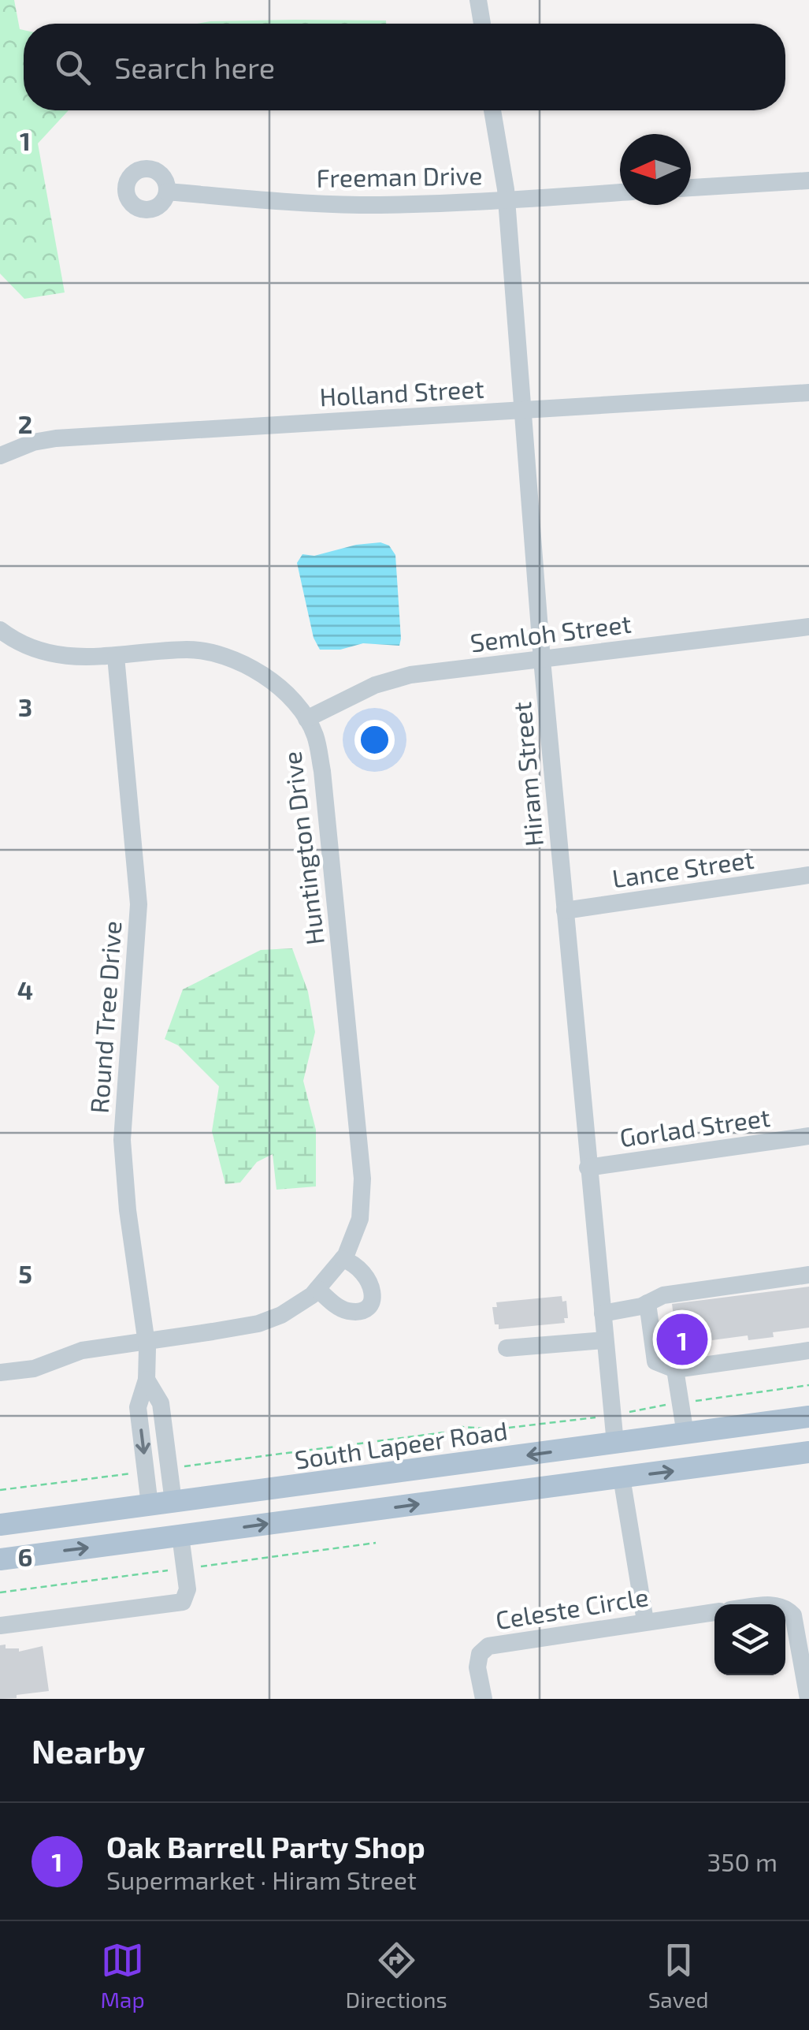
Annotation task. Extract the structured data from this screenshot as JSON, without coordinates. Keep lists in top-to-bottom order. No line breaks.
{"streets":{"main road":["South Lapeer Road"],"street":["Freeman Drive","Holland Street","Semloh Street","Hiram Street","Huntington Drive","Lance Street","Round Tree Drive","Gorlad Street","Celeste Circle"]},"crossings":[["Freeman Drive","Hiram Street"],["Holland Street","Hiram Street"],["Semloh Street","Hiram Street"],["Semloh Street","Huntington Drive"],["Hiram Street","Lance Street"],["Hiram Street","Gorlad Street"],["Hiram Street","South Lapeer Road"],["Huntington Drive","Round Tree Drive"],["Round Tree Drive","South Lapeer Road"]],"north":"left","page":{"search":"Search here","pins":"1","heading":"Nearby","list":[{"mark":"1","name":"Oak Barrell Party Shop","note":"Supermarket · Hiram Street","value":"350 m"}],"nav":["Map","Directions","Saved"]},"grid":{"rows":["1","2","3","4","5","6"]}}
